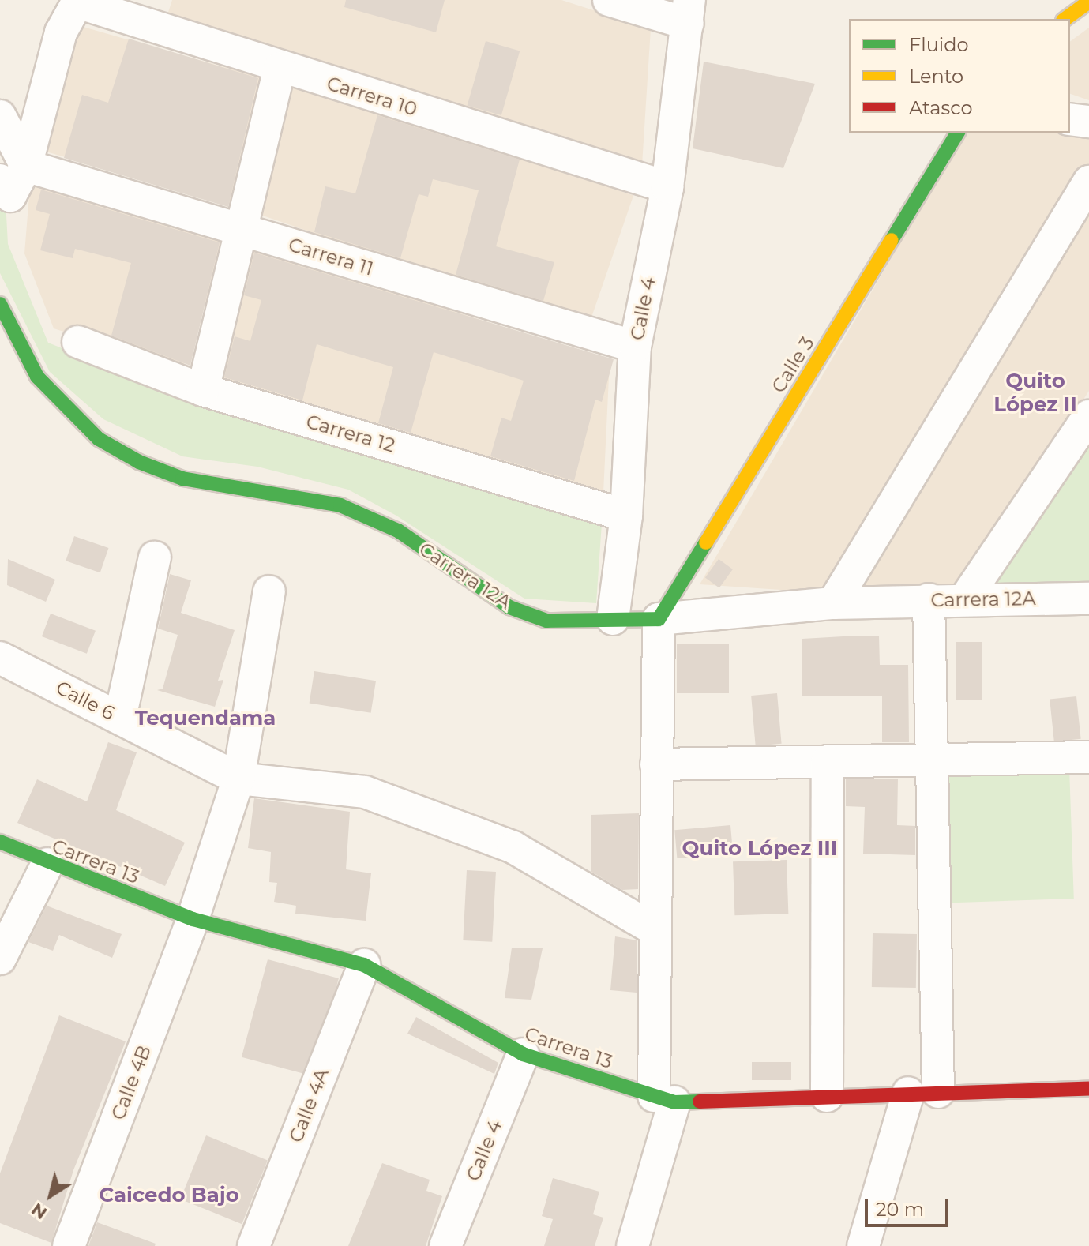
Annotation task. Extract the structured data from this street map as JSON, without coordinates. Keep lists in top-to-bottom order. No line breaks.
{"streets":{"street":["Carrera 10","Carrera 11","Calle 4","Calle 3","Carrera 12","Carrera 12A","Calle 6","Carrera 13","Calle 4B","Calle 4A"]},"crossings":[["Carrera 10","Carrera 11"],["Carrera 10","Calle 4"],["Carrera 11","Calle 4"],["Calle 4","Carrera 12"],["Calle 4","Carrera 12A"],["Calle 4","Carrera 13"],["Calle 3","Carrera 12A"],["Calle 6","Calle 4B"],["Carrera 13","Calle 4B"],["Carrera 13","Calle 4A"]],"districts":["Quito López II","Tequendama","Quito López III","Caicedo Bajo"],"legend":["Fluido","Lento","Atasco"],"scale_bar":"20 m","north":"bottom left"}
